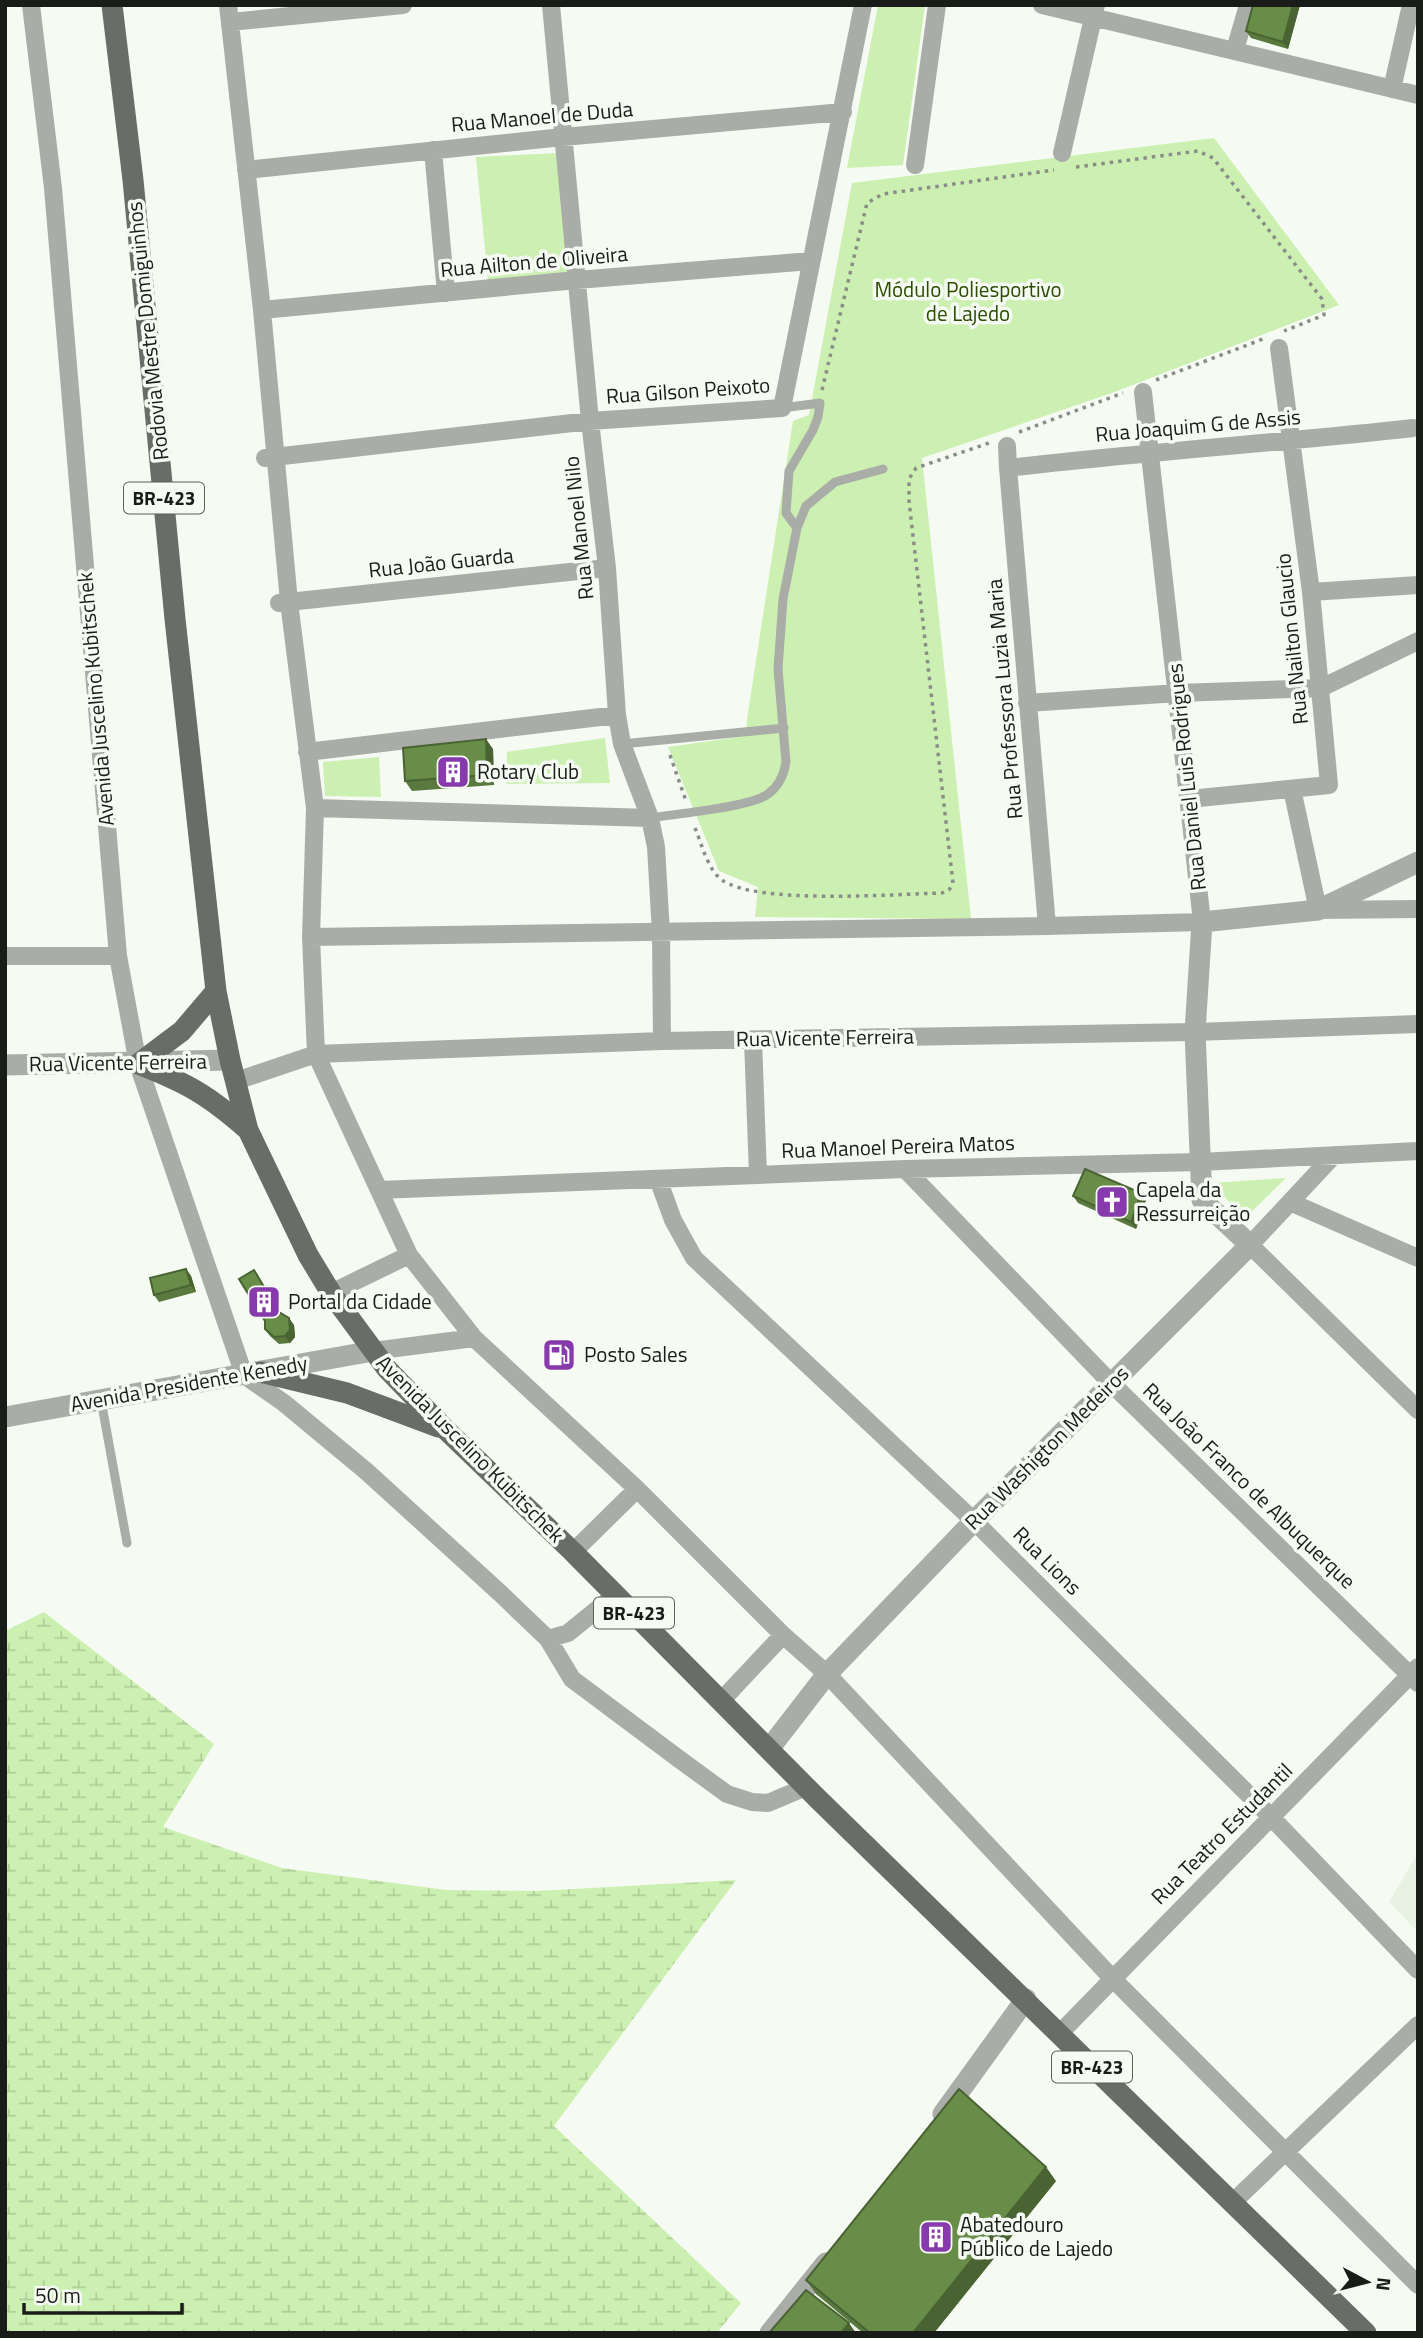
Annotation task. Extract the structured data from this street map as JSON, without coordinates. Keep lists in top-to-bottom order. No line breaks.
{"streets":{"main road":["Rodovia Mestre Domiguinhos","BR-423","Avenida Juscelino Kubitschek"],"street":["Rua Manoel de Duda","Rua Ailton de Oliveira","Rua Gilson Peixoto","Rua Joaquim G de Assis","Rua Manoel Nilo","Rua João Guarda","Rua Nailton Glaucio","Rua Professora Luzia Maria","Rua Daniel Luis Rodrigues","Rua Vicente Ferreira","Rua Manoel Pereira Matos","Avenida Presidente Kenedy","Rua Washigton Medeiros","Rua João Franco de Albuquerque","Rua Lions","Rua Teatro Estudantil"]},"crossings":[["Rua Manoel de Duda","Rua Gilson Peixoto"],["Rua Manoel de Duda","Rua Manoel Nilo"],["Rua Ailton de Oliveira","Rua Gilson Peixoto"],["Rua Ailton de Oliveira","Rua Manoel Nilo"],["Rodovia Mestre Domiguinhos","Avenida Juscelino Kubitschek"],["Rua Gilson Peixoto","Rua Manoel Nilo"],["Rua Joaquim G de Assis","Rua Nailton Glaucio"],["Rua Joaquim G de Assis","Rua Professora Luzia Maria"],["Rua Joaquim G de Assis","Rua Daniel Luis Rodrigues"],["BR-423","Avenida Juscelino Kubitschek"],["BR-423","Rua Teatro Estudantil"],["Rua Manoel Nilo","Rua João Guarda"],["Rua Manoel Nilo","Rua Vicente Ferreira"],["Rua Nailton Glaucio","Rua Daniel Luis Rodrigues"],["Avenida Juscelino Kubitschek","Rua Vicente Ferreira"],["Avenida Juscelino Kubitschek","Avenida Presidente Kenedy"],["Avenida Juscelino Kubitschek","Rua Washigton Medeiros"],["Rua Daniel Luis Rodrigues","Rua Vicente Ferreira"],["Rua Daniel Luis Rodrigues","Rua Manoel Pereira Matos"],["Rua Daniel Luis Rodrigues","Rua Washigton Medeiros"],["Rua Manoel Pereira Matos","Rua Washigton Medeiros"],["Rua Manoel Pereira Matos","Rua João Franco de Albuquerque"],["Rua Manoel Pereira Matos","Rua Lions"],["Rua Washigton Medeiros","Rua João Franco de Albuquerque"],["Rua Washigton Medeiros","Rua Lions"],["Rua João Franco de Albuquerque","Rua Teatro Estudantil"],["Rua Lions","Rua Teatro Estudantil"]],"parks":["Módulo Poliesportivo de Lajedo"],"places":{"building":["Rotary Club","Portal da Cidade","Abatedouro Público de Lajedo"],"church":["Capela da Ressurreição"],"fuel station":["Posto Sales"]},"scale_bar":"50 m","north":"right"}
